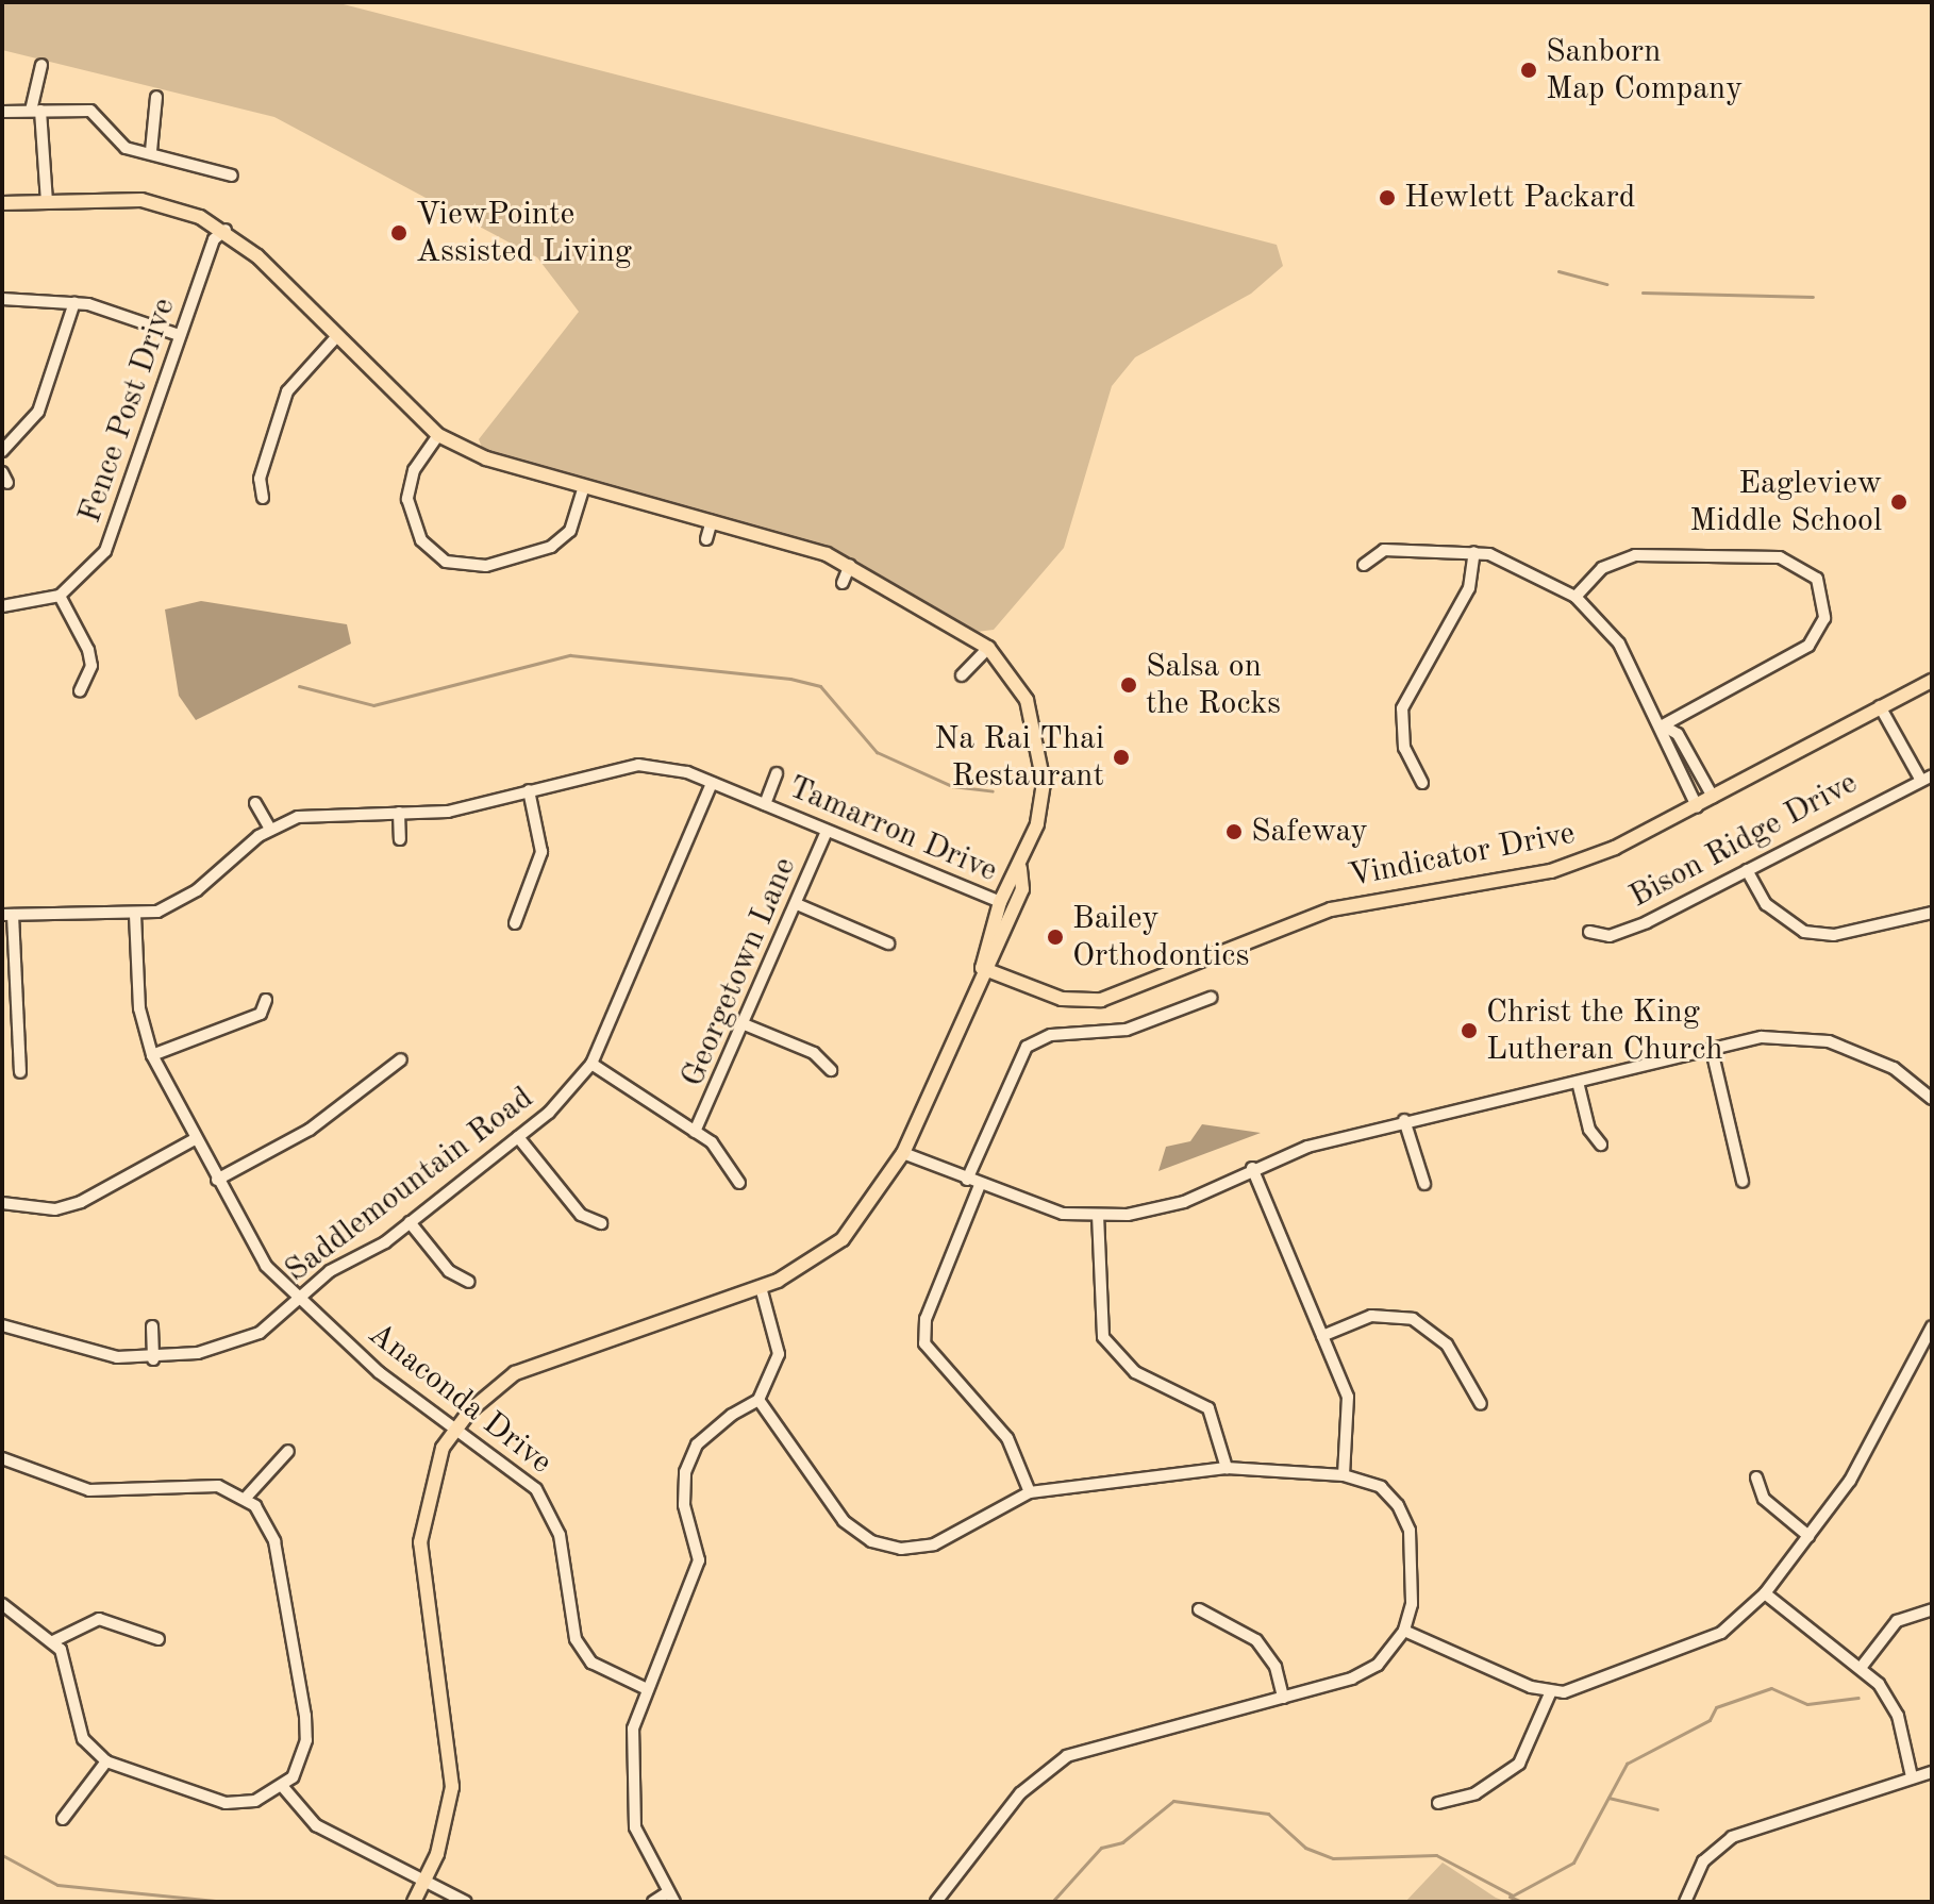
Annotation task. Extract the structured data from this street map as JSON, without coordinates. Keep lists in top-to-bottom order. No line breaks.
{"streets":{"main road":["Vindicator Drive"],"street":["Fence Post Drive","Tamarron Drive","Bison Ridge Drive","Georgetown Lane","Saddlemountain Road","Anaconda Drive"]},"crossings":[["Tamarron Drive","Georgetown Lane"],["Tamarron Drive","Saddlemountain Road"],["Tamarron Drive","Anaconda Drive"],["Bison Ridge Drive","Vindicator Drive"],["Saddlemountain Road","Anaconda Drive"]],"places":["Sanborn Map Company","Hewlett Packard","ViewPointe Assisted Living","Eagleview Middle School","Salsa on the Rocks","Na Rai Thai Restaurant","Safeway","Bailey Orthodontics","Christ the King Lutheran Church"]}
